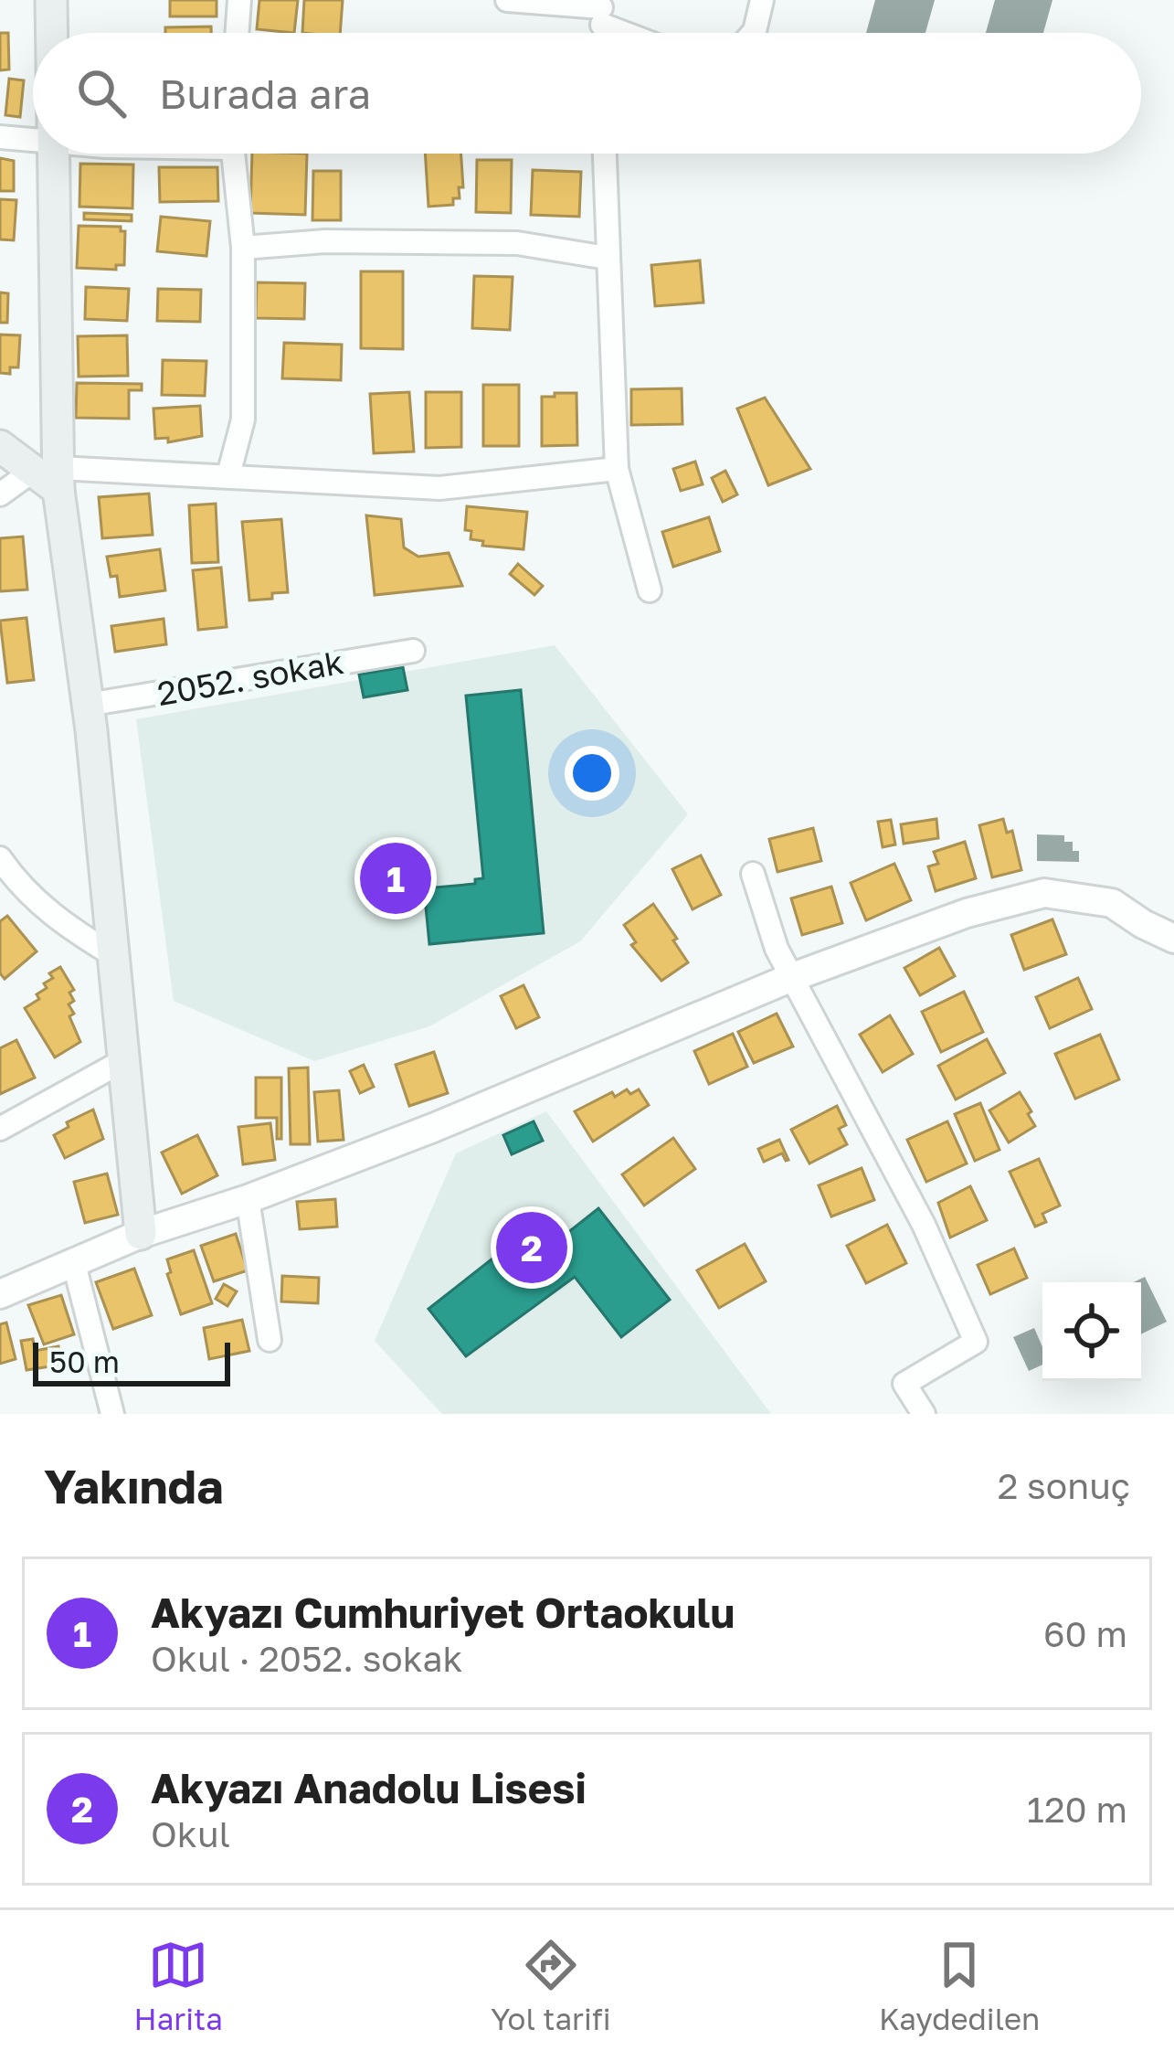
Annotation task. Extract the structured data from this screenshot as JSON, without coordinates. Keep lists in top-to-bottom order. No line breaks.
{"streets":{"street":["2052. sokak"]},"scale_bar":"50 m","page":{"search":"Burada ara","pins":["1","2"],"scale":"50 m","heading":["Yakında","2 sonuç"],"list":[{"mark":"1","name":"Akyazı Cumhuriyet Ortaokulu","note":"Okul · 2052. sokak","value":"60 m"},{"mark":"2","name":"Akyazı Anadolu Lisesi","note":"Okul","value":"120 m"}],"nav":["Harita","Yol tarifi","Kaydedilen"]}}
